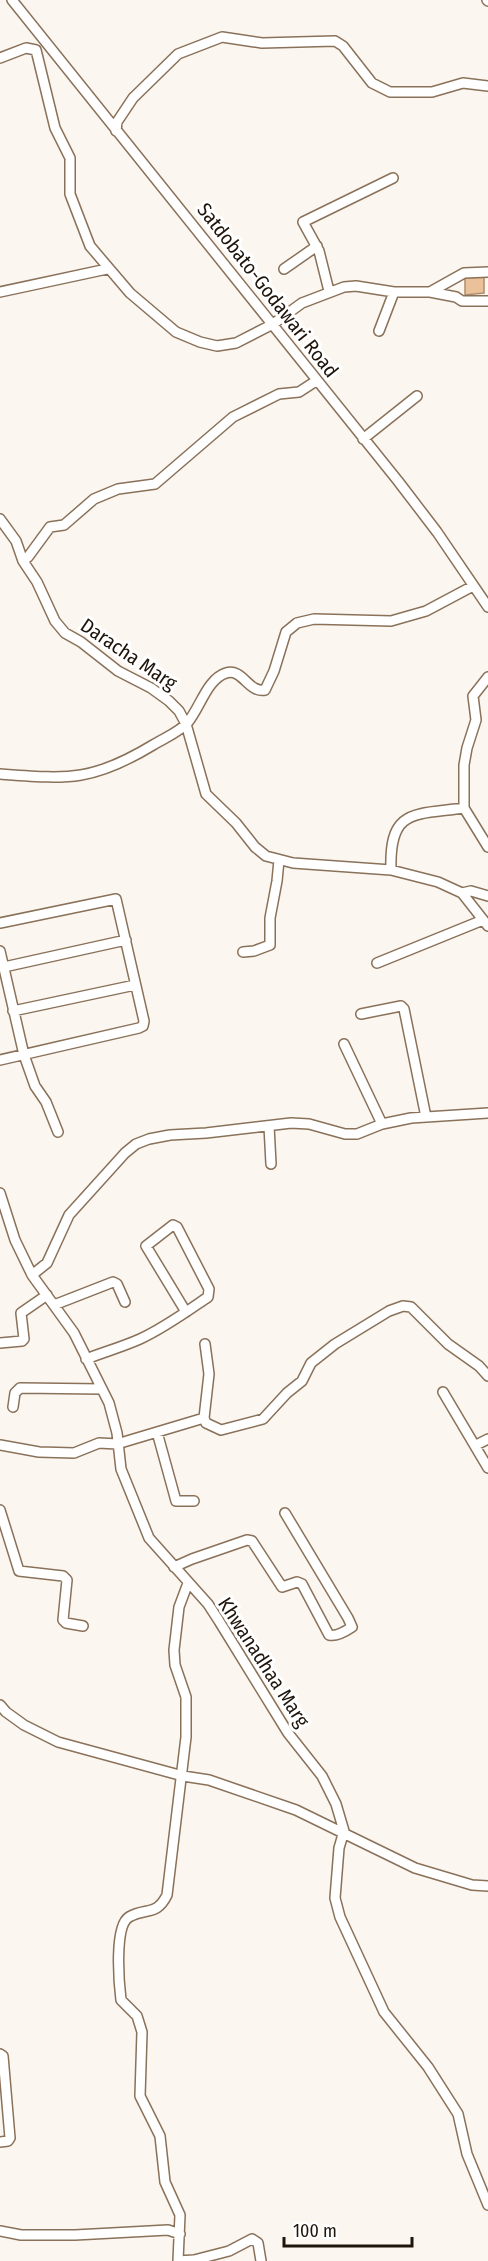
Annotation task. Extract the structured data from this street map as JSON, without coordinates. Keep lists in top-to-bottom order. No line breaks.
{"streets":{"street":["Satdobato-Godawari Road","Daracha Marg","Khwanadhaa Marg"]},"scale_bar":"100 m"}
